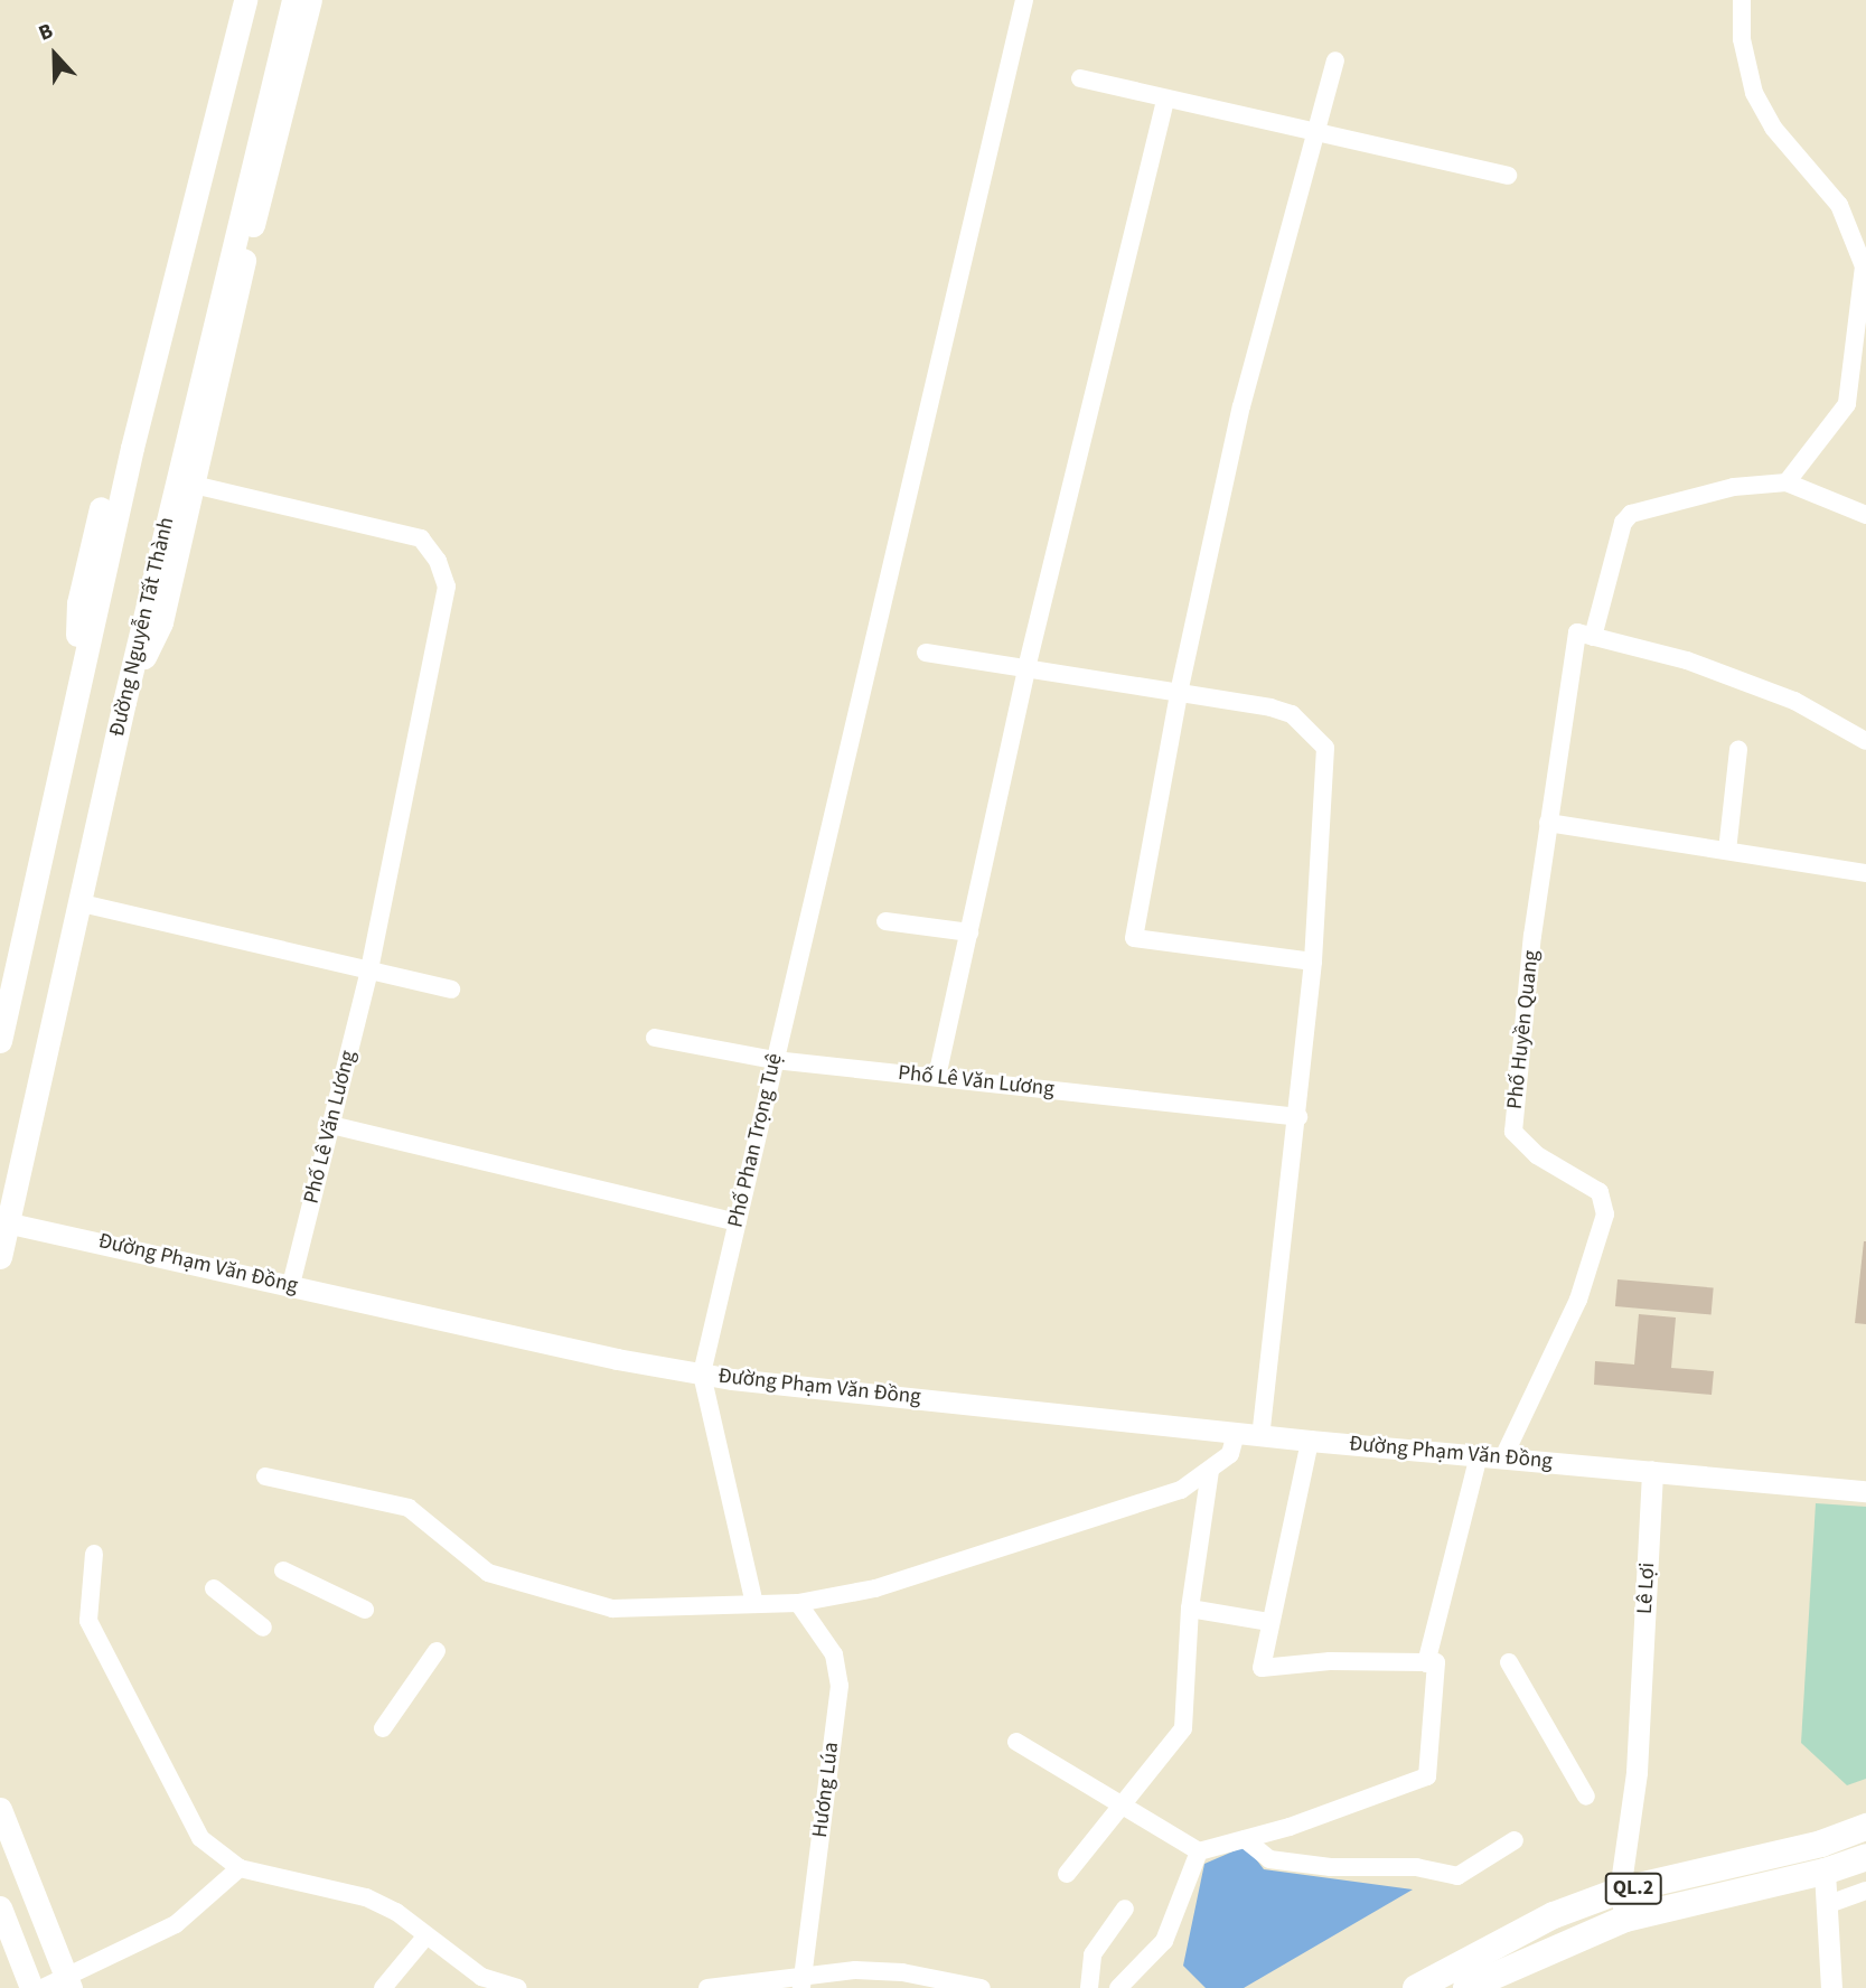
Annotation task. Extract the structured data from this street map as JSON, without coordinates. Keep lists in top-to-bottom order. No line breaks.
{"streets":{"main road":["Đường Nguyễn Tất Thành","QL.2"],"street":["Phố Huyền Quang","Phố Lê Văn Lương","Phố Phan Trọng Tuệ","Đường Phạm Văn Đồng","Lê Lợi","Hương Lúa"]},"crossings":[["Đường Nguyễn Tất Thành","Đường Phạm Văn Đồng"],["Phố Huyền Quang","Đường Phạm Văn Đồng"],["Phố Lê Văn Lương","Phố Phan Trọng Tuệ"],["Phố Lê Văn Lương","Đường Phạm Văn Đồng"],["Phố Phan Trọng Tuệ","Đường Phạm Văn Đồng"],["Đường Phạm Văn Đồng","Lê Lợi"],["Lê Lợi","QL.2"]],"north":"top"}
